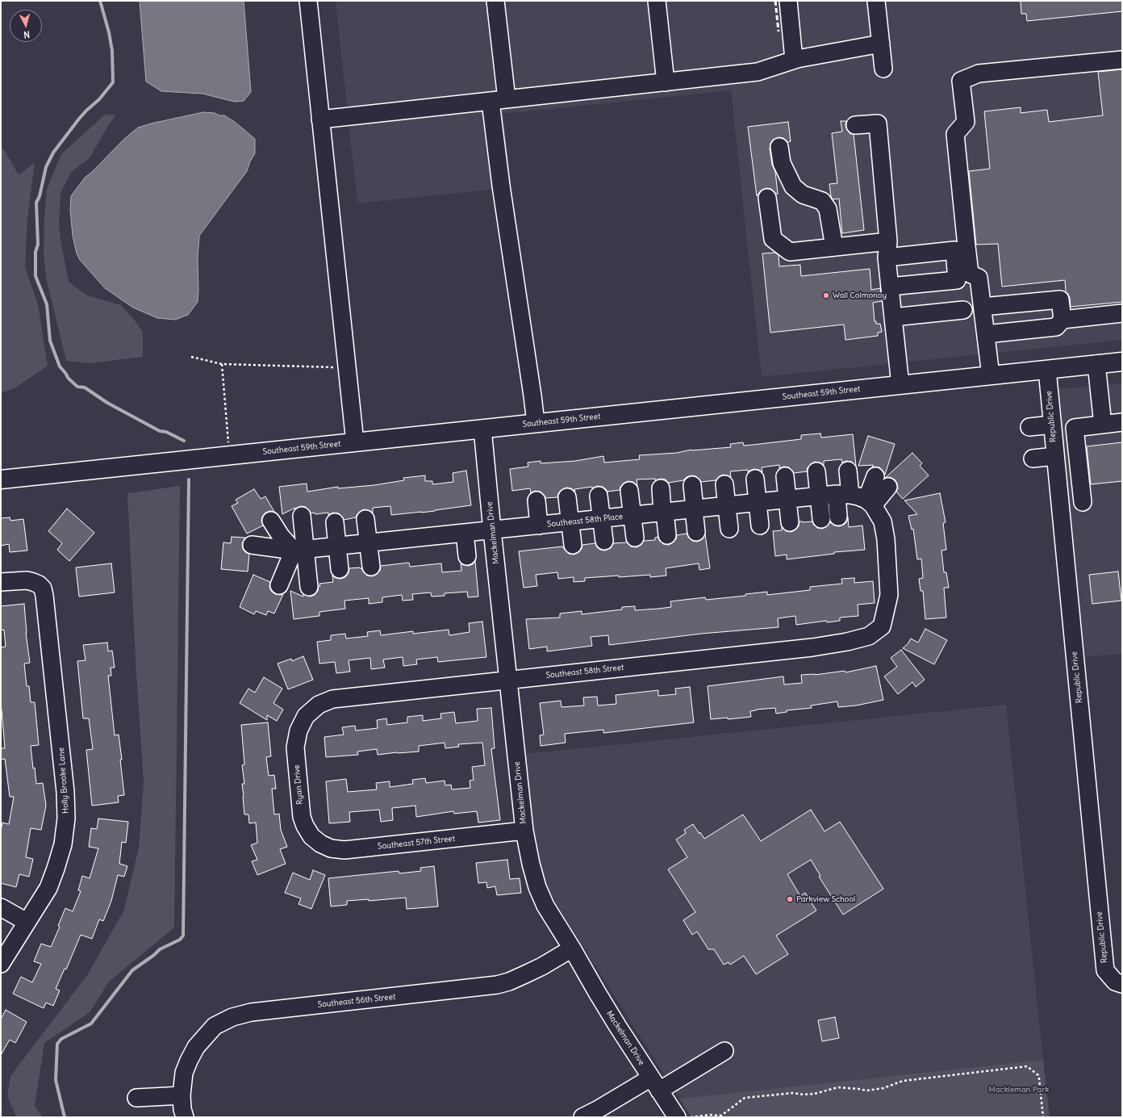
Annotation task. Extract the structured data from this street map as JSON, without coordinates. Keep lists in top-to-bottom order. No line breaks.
{"streets":{"main road":["Southeast 59th Street"],"street":["Republic Drive","Southeast 58th Place","Mackelman Drive","Southeast 58th Street","Holly Brooke Lane","Ryan Drive","Southeast 57th Street","Southeast 56th Street"]},"crossings":[["Southeast 59th Street","Republic Drive"],["Southeast 59th Street","Mackelman Drive"],["Southeast 58th Place","Mackelman Drive"],["Southeast 58th Place","Southeast 58th Street"],["Mackelman Drive","Southeast 58th Street"],["Mackelman Drive","Southeast 57th Street"],["Mackelman Drive","Southeast 56th Street"],["Southeast 58th Street","Ryan Drive"],["Ryan Drive","Southeast 57th Street"]],"parks":["Mackleman Park"],"places":["Wall Colmonoy","Parkview School"],"north":"bottom"}
